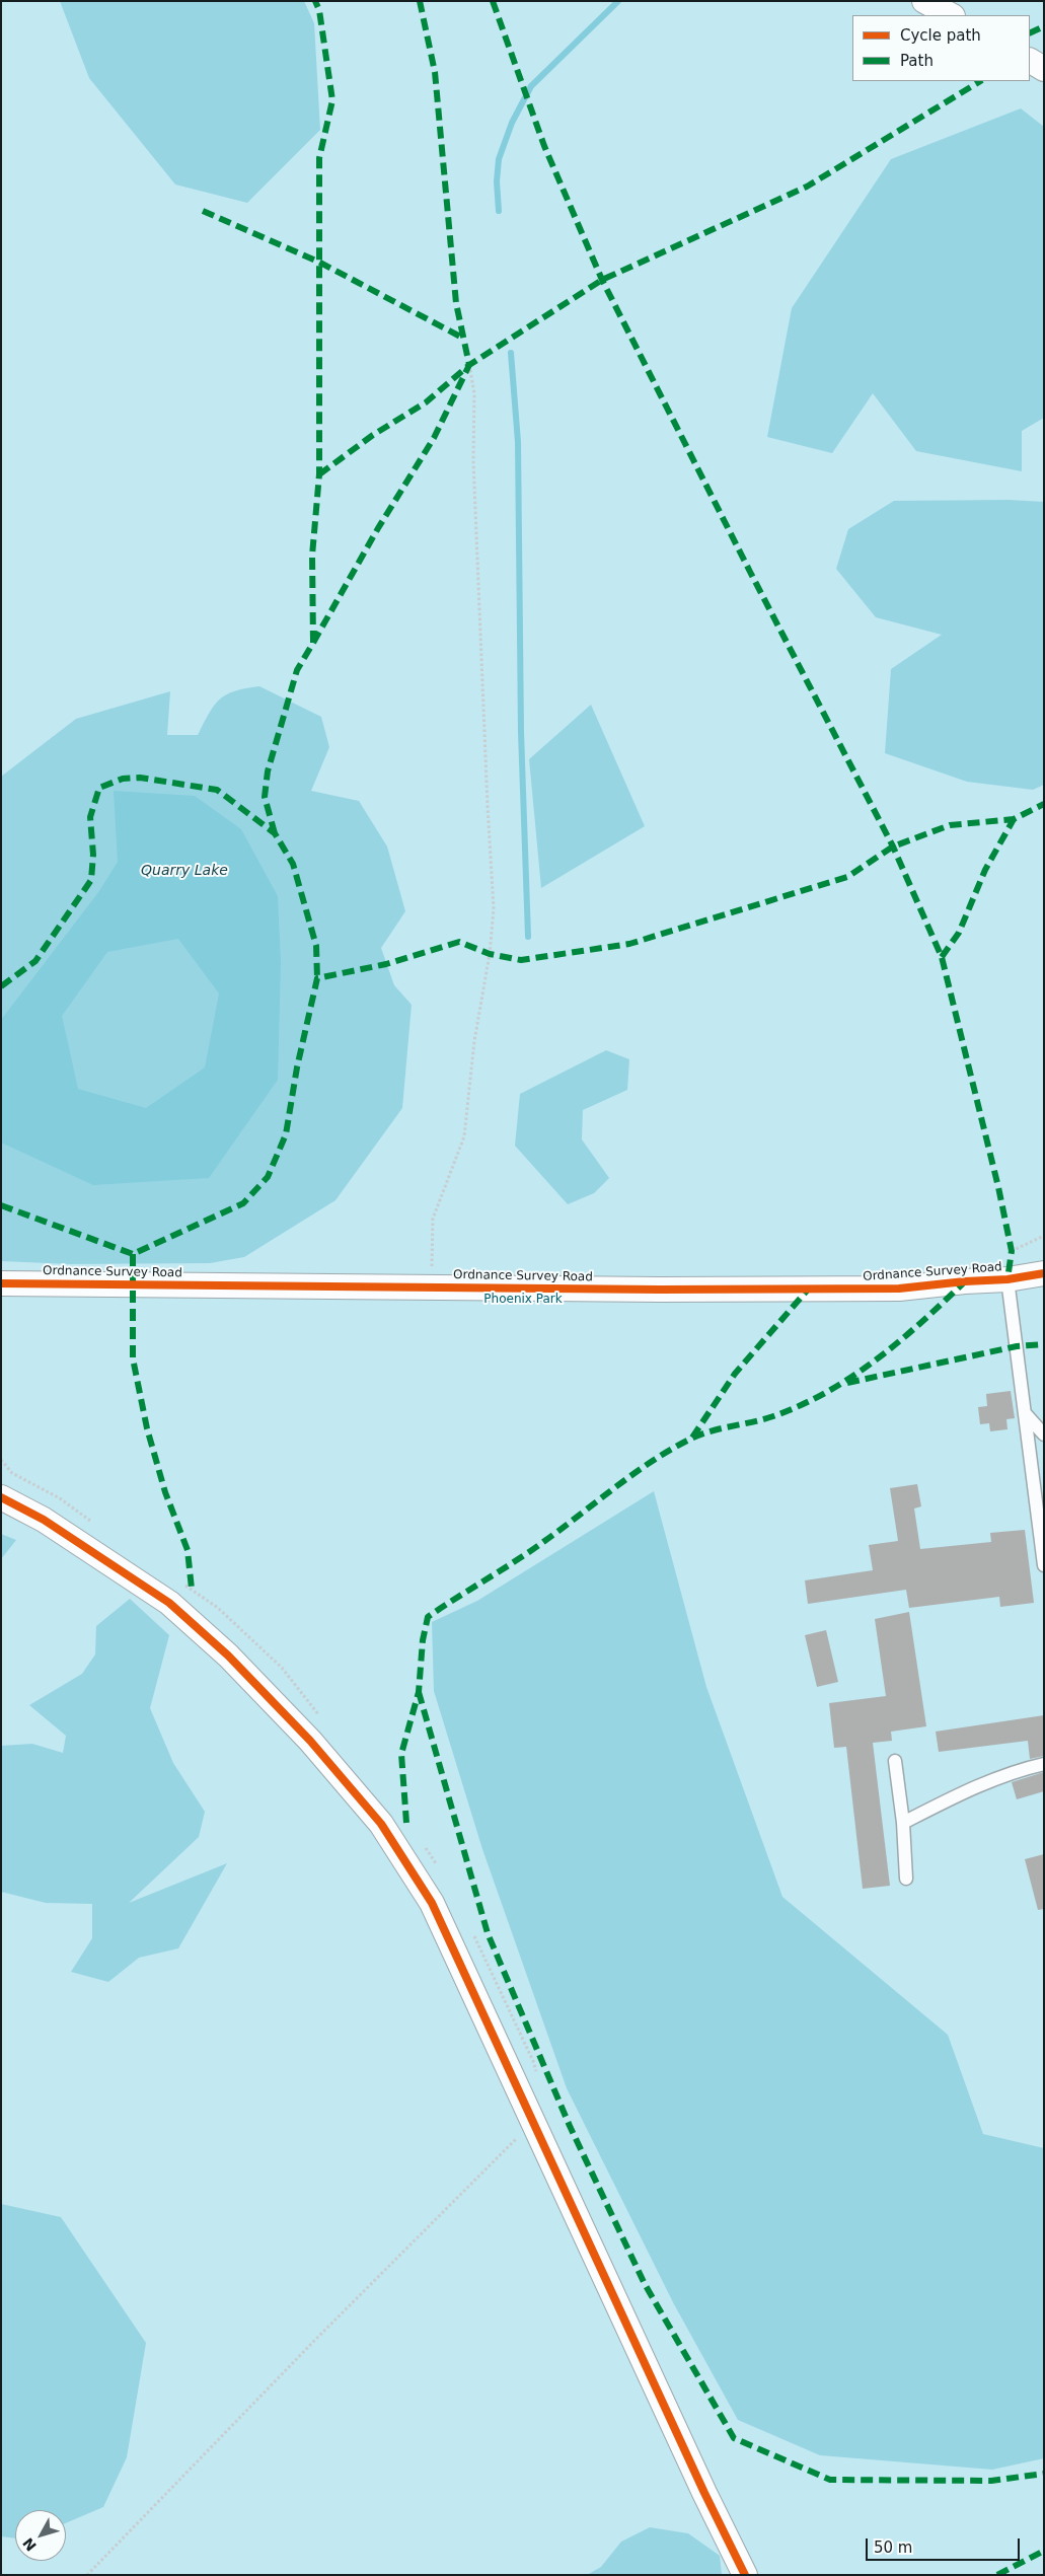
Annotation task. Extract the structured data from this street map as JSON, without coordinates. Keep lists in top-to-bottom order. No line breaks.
{"streets":{"street":["Ordnance Survey Road"]},"water":["Quarry Lake"],"parks":["Phoenix Park"],"legend":["Cycle path","Path"],"scale_bar":"50 m","north":"bottom left"}
